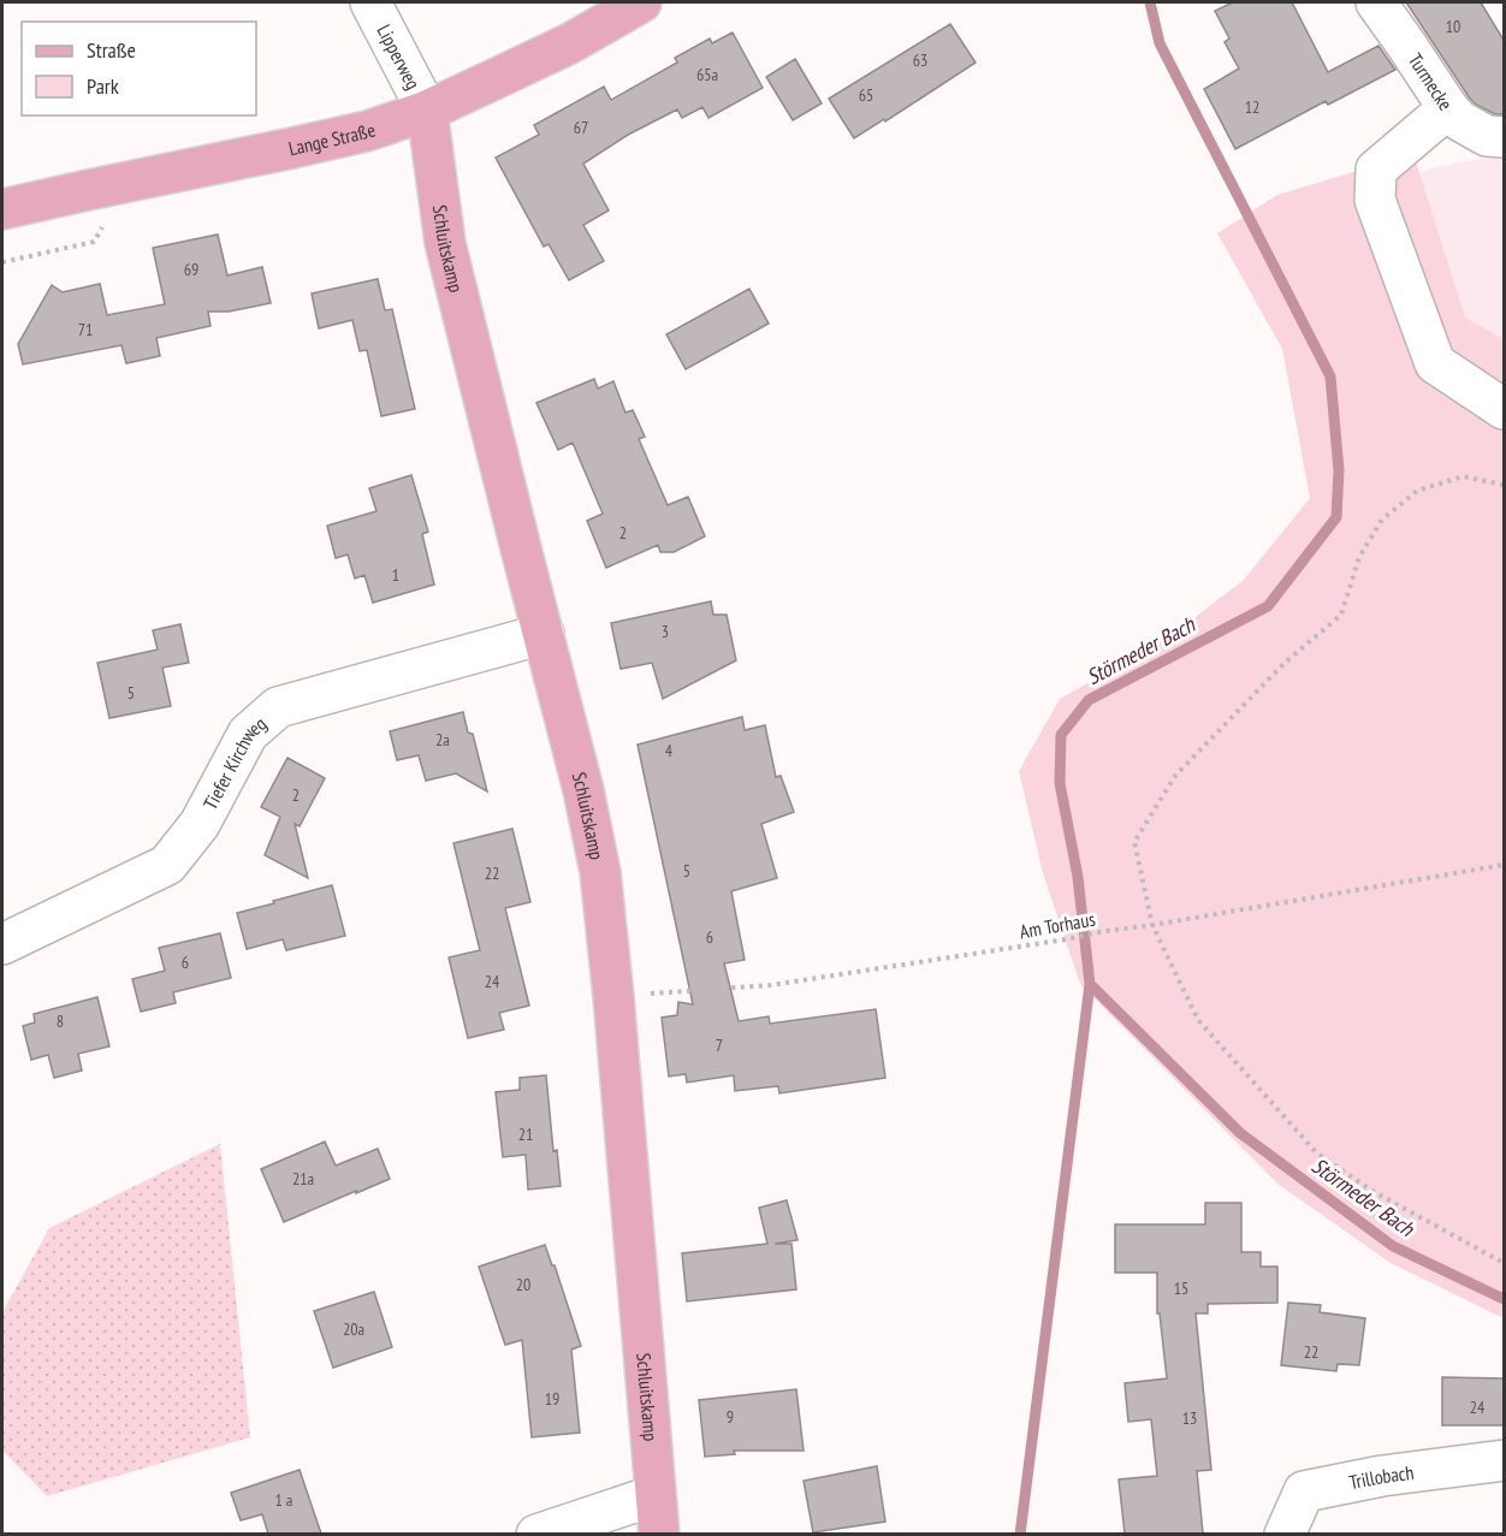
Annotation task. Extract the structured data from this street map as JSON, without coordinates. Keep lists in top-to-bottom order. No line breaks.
{"streets":{"main road":["Lange Straße","Schluitskamp"],"street":["Lipperweg","Turmecke","Tiefer Kirchweg","Trillobach"],"path":["Am Torhaus"]},"crossings":[["Lipperweg","Lange Straße"],["Lipperweg","Schluitskamp"],["Lange Straße","Schluitskamp"],["Schluitskamp","Tiefer Kirchweg"],["Schluitskamp","Am Torhaus"]],"water":["Störmeder Bach"],"house_numbers":["10","63","65a","65","12","67","69","71","2","1","3","5","2a","4","2","5","22","6","6","24","8","7","21","21a","20","15","20a","22","19","24","9","13","1 a"],"legend":["Straße","Park"]}
